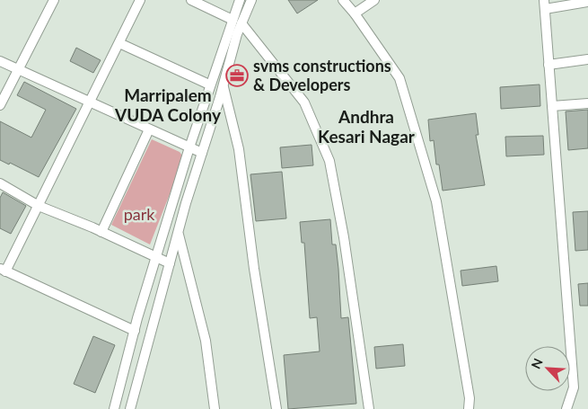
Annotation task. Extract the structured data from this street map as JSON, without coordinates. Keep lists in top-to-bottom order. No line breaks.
{"districts":["Marripalem VUDA Colony","Andhra Kesari Nagar"],"parks":["park"],"places":{"office":["svms constructions & Developers"]},"north":"top left"}
